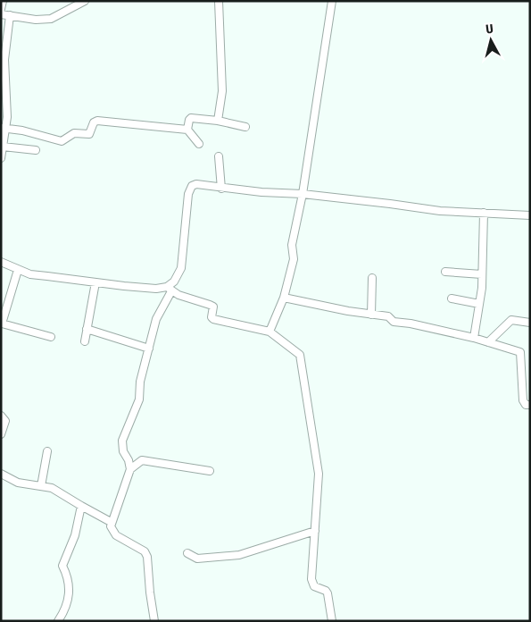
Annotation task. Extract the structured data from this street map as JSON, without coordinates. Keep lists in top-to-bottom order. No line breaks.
{"north":"top"}
